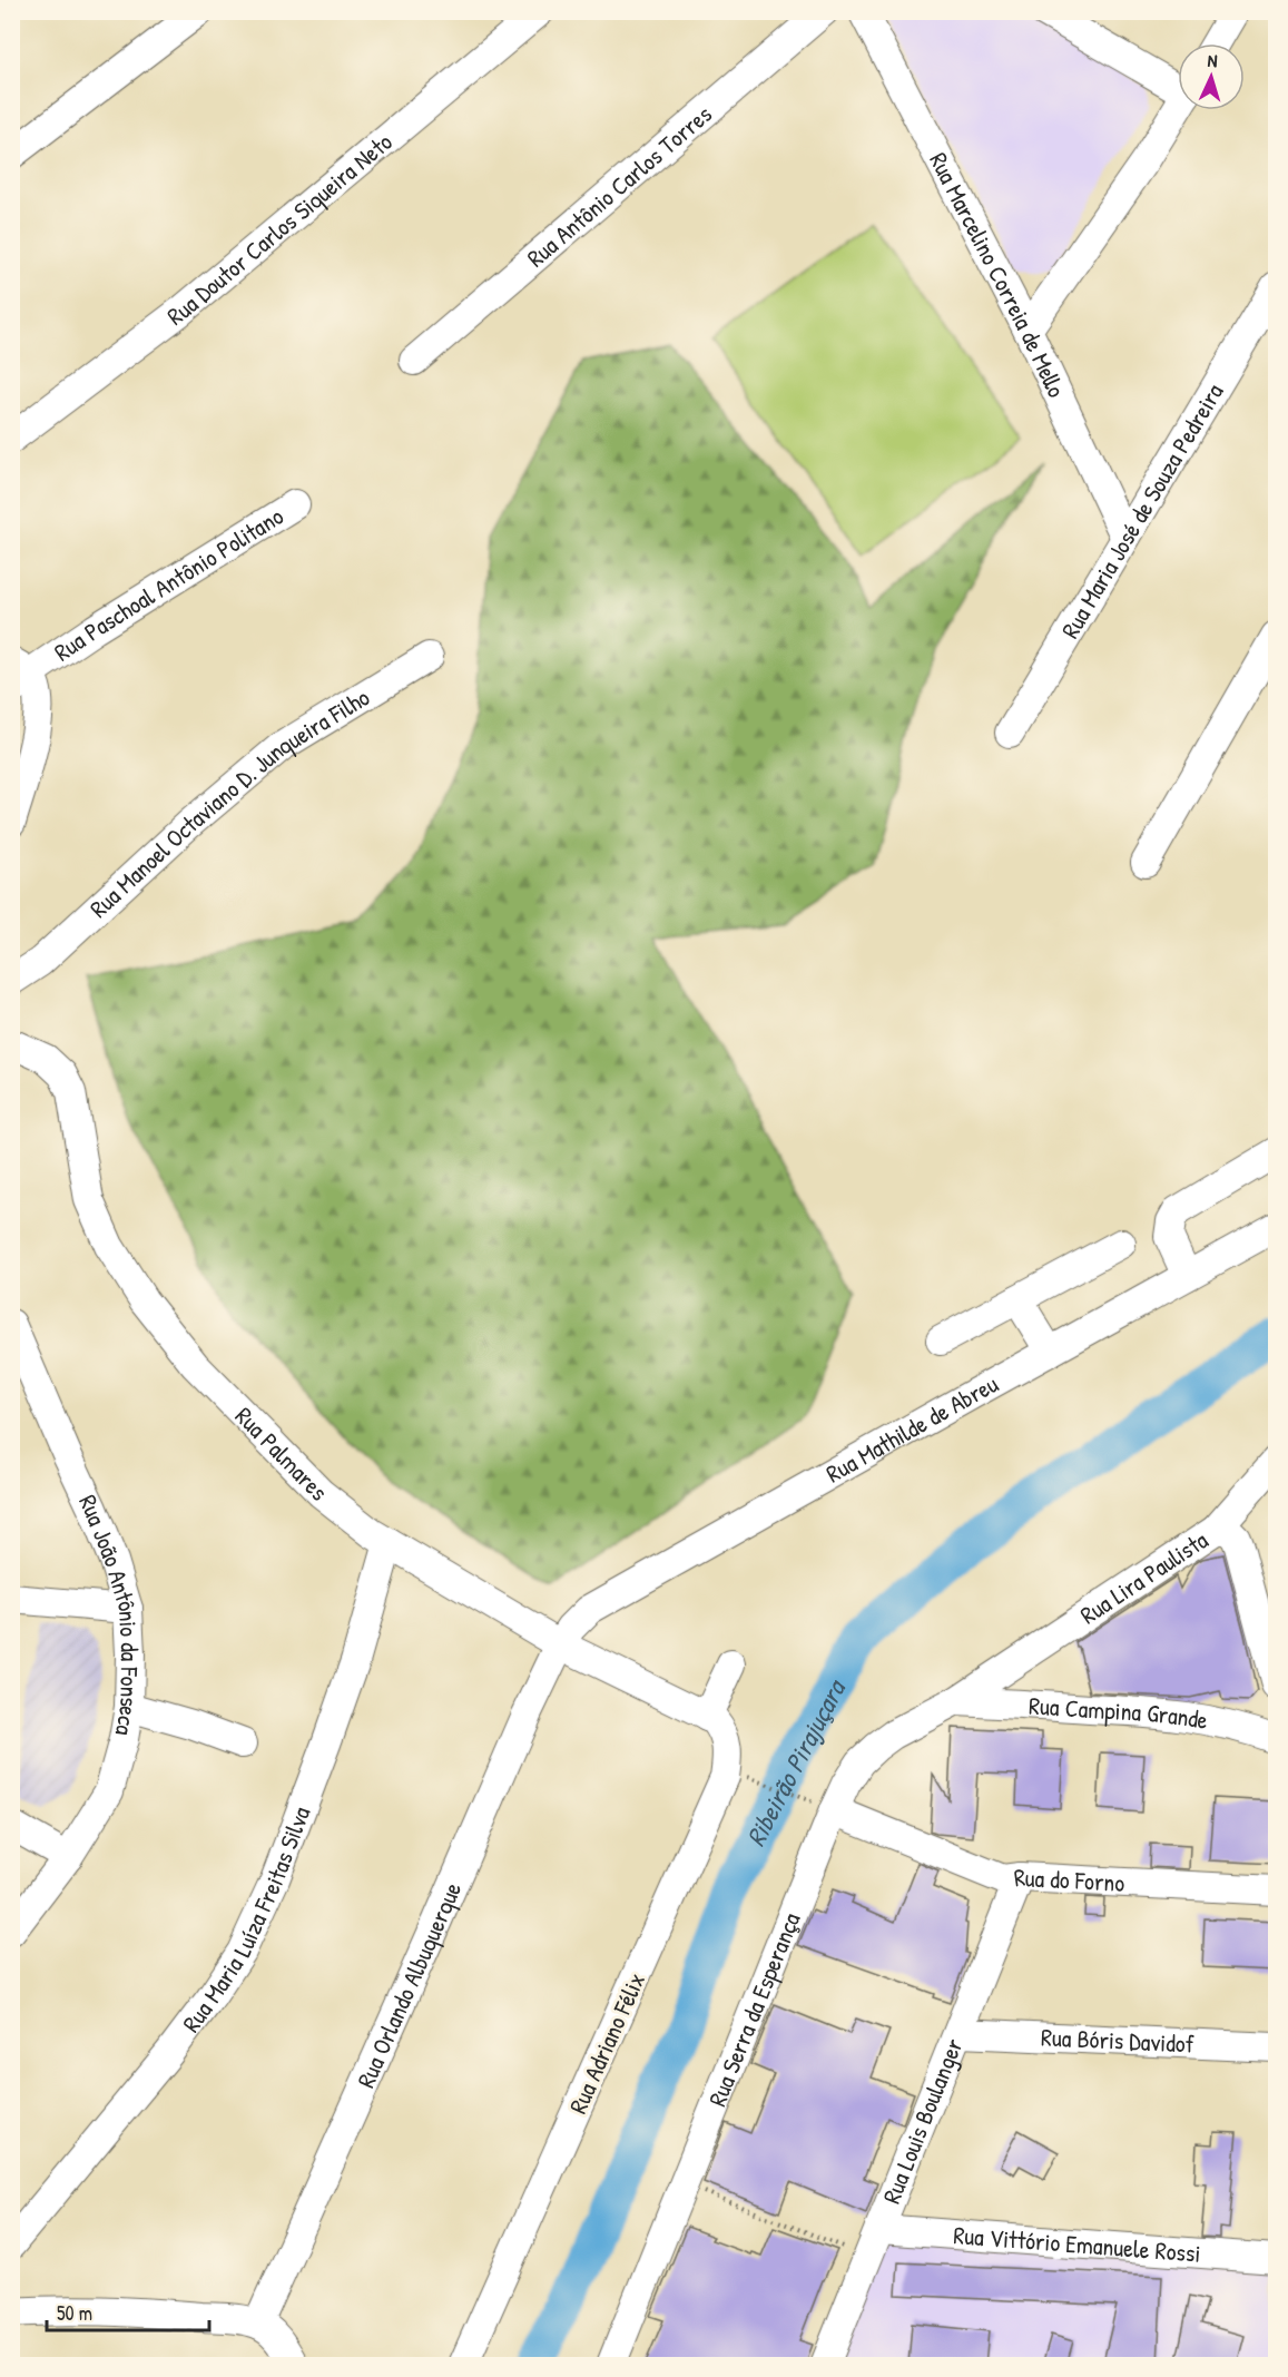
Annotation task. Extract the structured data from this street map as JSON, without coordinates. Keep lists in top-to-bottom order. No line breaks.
{"streets":{"street":["Rua Antônio Carlos Torres","Rua Doutor Carlos Siqueira Neto","Rua Marcelino Correia de Mello","Rua Maria José de Souza Pedreira","Rua Paschoal Antônio Politano","Rua Manoel Octaviano D. Junqueira Filho","Rua Mathilde de Abreu","Rua Palmares","Rua Lira Paulista","Rua João Antônio da Fonseca","Rua Campina Grande","Rua do Forno","Rua Maria Luíza Freitas Silva","Rua Orlando Albuquerque","Rua Serra da Esperança","Rua Bóris Davidof","Rua Adriano Félix","Rua Louis Boulanger","Rua Vittório Emanuele Rossi"]},"crossings":[["Rua Marcelino Correia de Mello","Rua Maria José de Souza Pedreira"],["Rua Mathilde de Abreu","Rua Palmares"],["Rua Mathilde de Abreu","Rua Orlando Albuquerque"],["Rua Palmares","Rua Maria Luíza Freitas Silva"],["Rua Palmares","Rua Orlando Albuquerque"],["Rua Palmares","Rua Adriano Félix"],["Rua Lira Paulista","Rua Campina Grande"],["Rua Lira Paulista","Rua Serra da Esperança"],["Rua Campina Grande","Rua Serra da Esperança"],["Rua do Forno","Rua Serra da Esperança"],["Rua do Forno","Rua Louis Boulanger"],["Rua Bóris Davidof","Rua Louis Boulanger"],["Rua Louis Boulanger","Rua Vittório Emanuele Rossi"]],"water":["Ribeirão Pirajuçara"],"scale_bar":"50 m","north":"top"}
